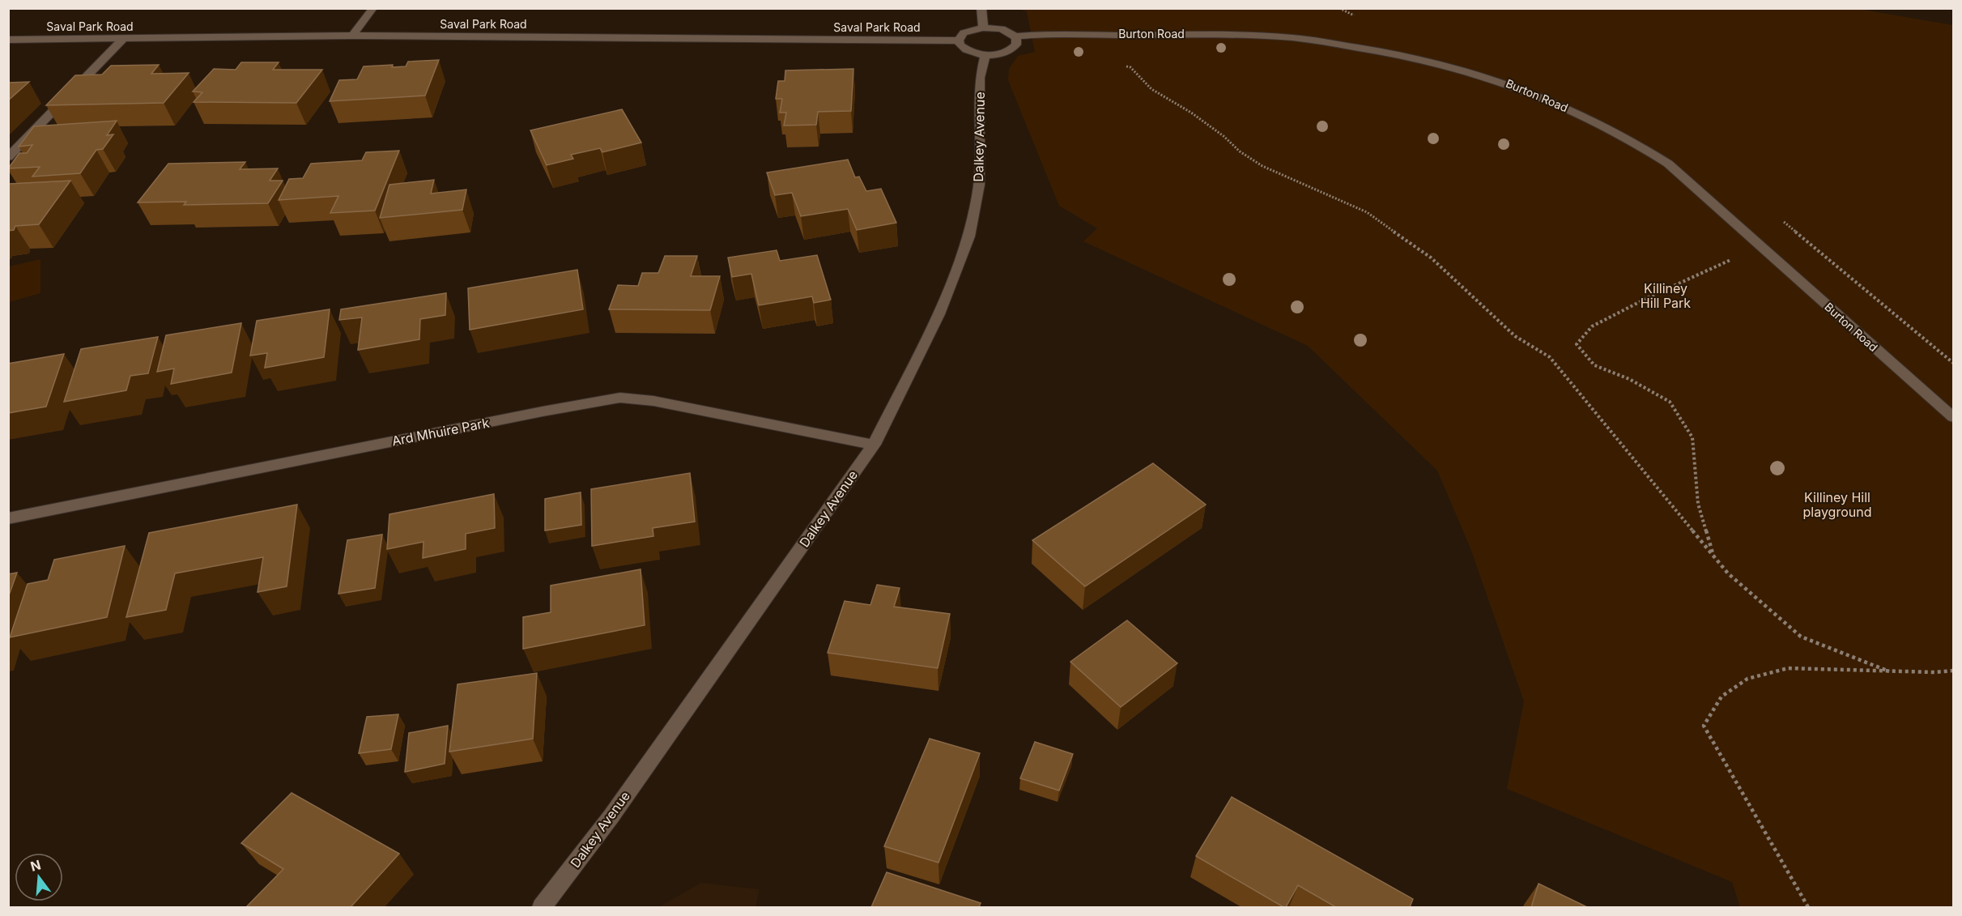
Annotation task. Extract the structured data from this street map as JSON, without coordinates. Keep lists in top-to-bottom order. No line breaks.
{"streets":{"street":["Saval Park Road","Burton Road","Dalkey Avenue","Ard Mhuire Park"]},"crossings":[["Dalkey Avenue","Ard Mhuire Park"]],"parks":["Killiney Hill Park","Killiney Hill playground"],"north":"top"}
